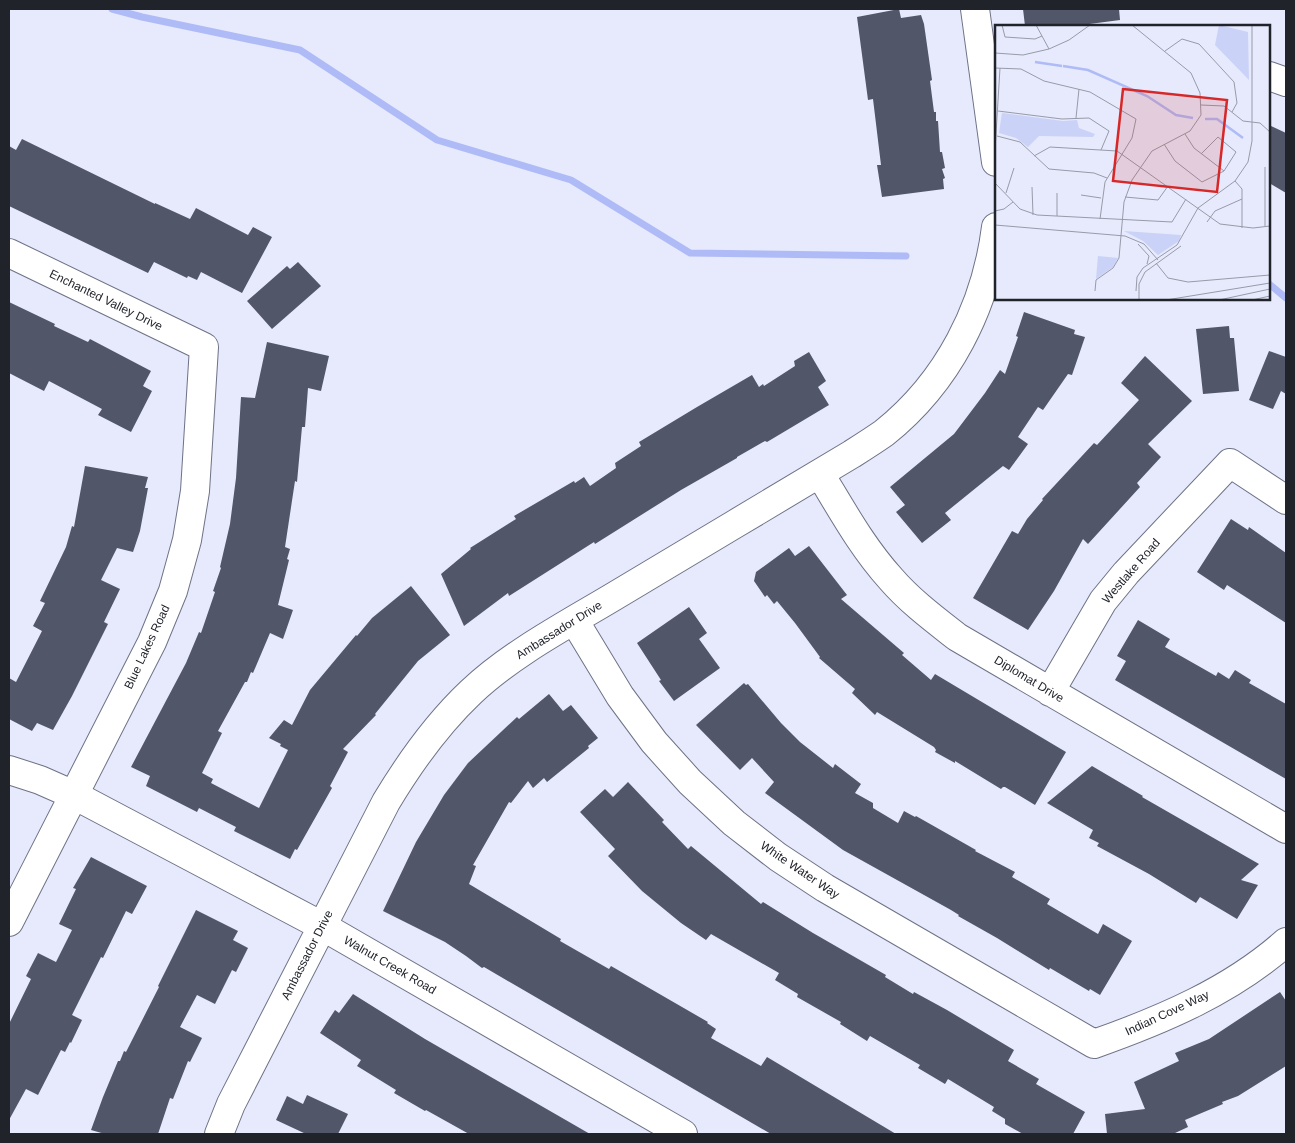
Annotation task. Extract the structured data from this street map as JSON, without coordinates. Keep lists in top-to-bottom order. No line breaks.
{"streets":{"street":["Enchanted Valley Drive","Westlake Road","Ambassador Drive","Blue Lakes Road","Diplomat Drive","White Water Way","Walnut Creek Road","Indian Cove Way"]},"crossings":[["Enchanted Valley Drive","Blue Lakes Road"],["Westlake Road","Diplomat Drive"],["Ambassador Drive","Diplomat Drive"],["Ambassador Drive","White Water Way"],["Ambassador Drive","Walnut Creek Road"],["Blue Lakes Road","Walnut Creek Road"],["White Water Way","Indian Cove Way"]]}
